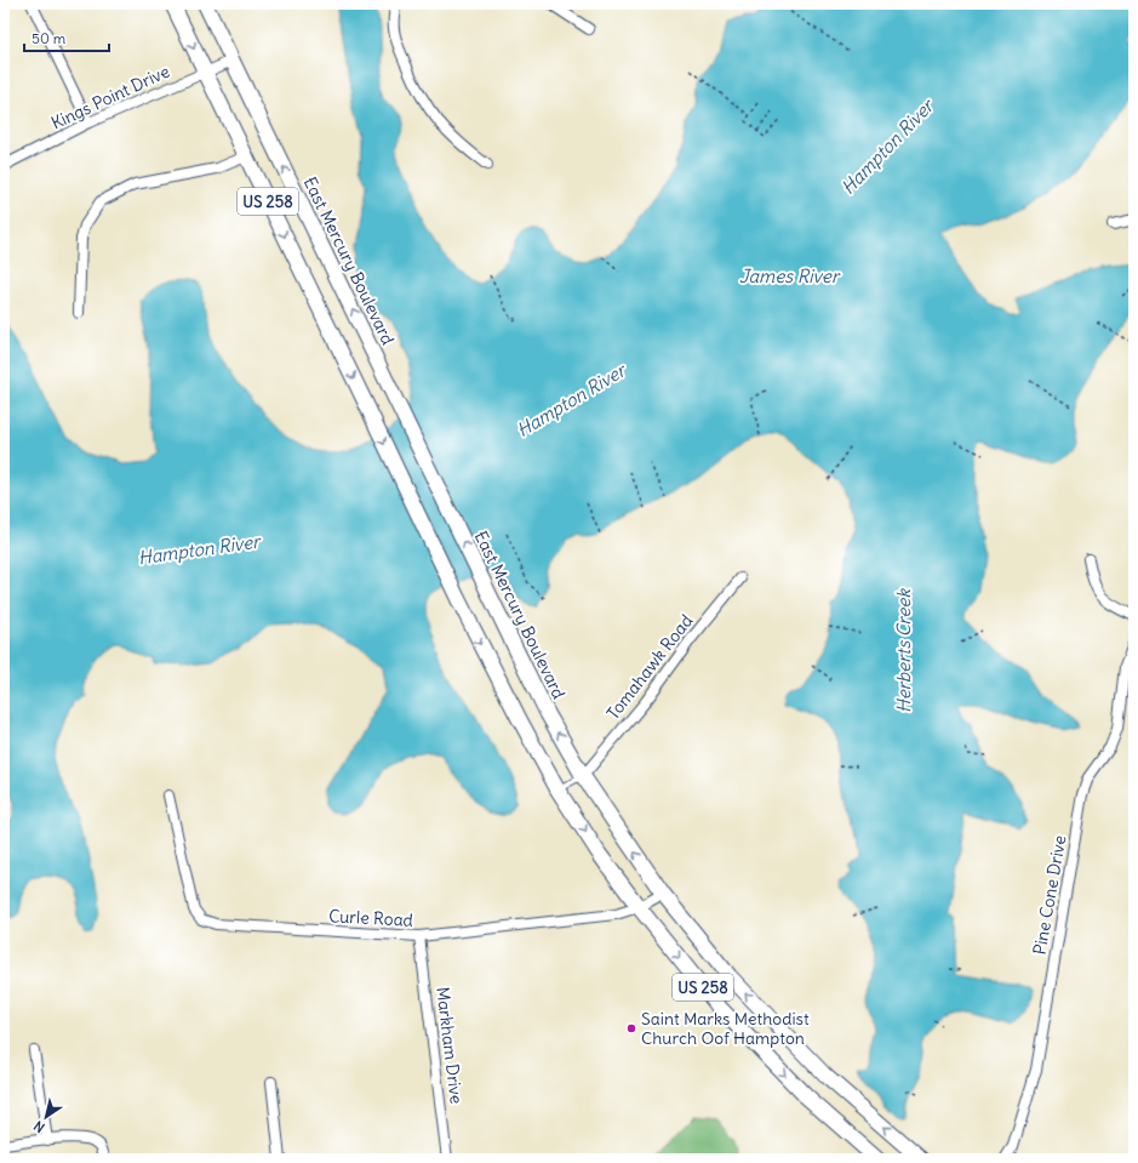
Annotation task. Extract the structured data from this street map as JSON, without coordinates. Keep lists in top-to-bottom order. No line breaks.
{"streets":{"main road":["US 258","East Mercury Boulevard"],"street":["Kings Point Drive","Tomahawk Road","Pine Cone Drive","Curle Road","Markham Drive"]},"crossings":[["Kings Point Drive","US 258"],["Kings Point Drive","East Mercury Boulevard"],["US 258","Curle Road"],["East Mercury Boulevard","Tomahawk Road"],["East Mercury Boulevard","Curle Road"],["Curle Road","Markham Drive"]],"water":["Hampton River","James River","Herberts Creek"],"places":["Saint Marks Methodist Church Oof Hampton"],"scale_bar":"50 m","north":"bottom left"}
